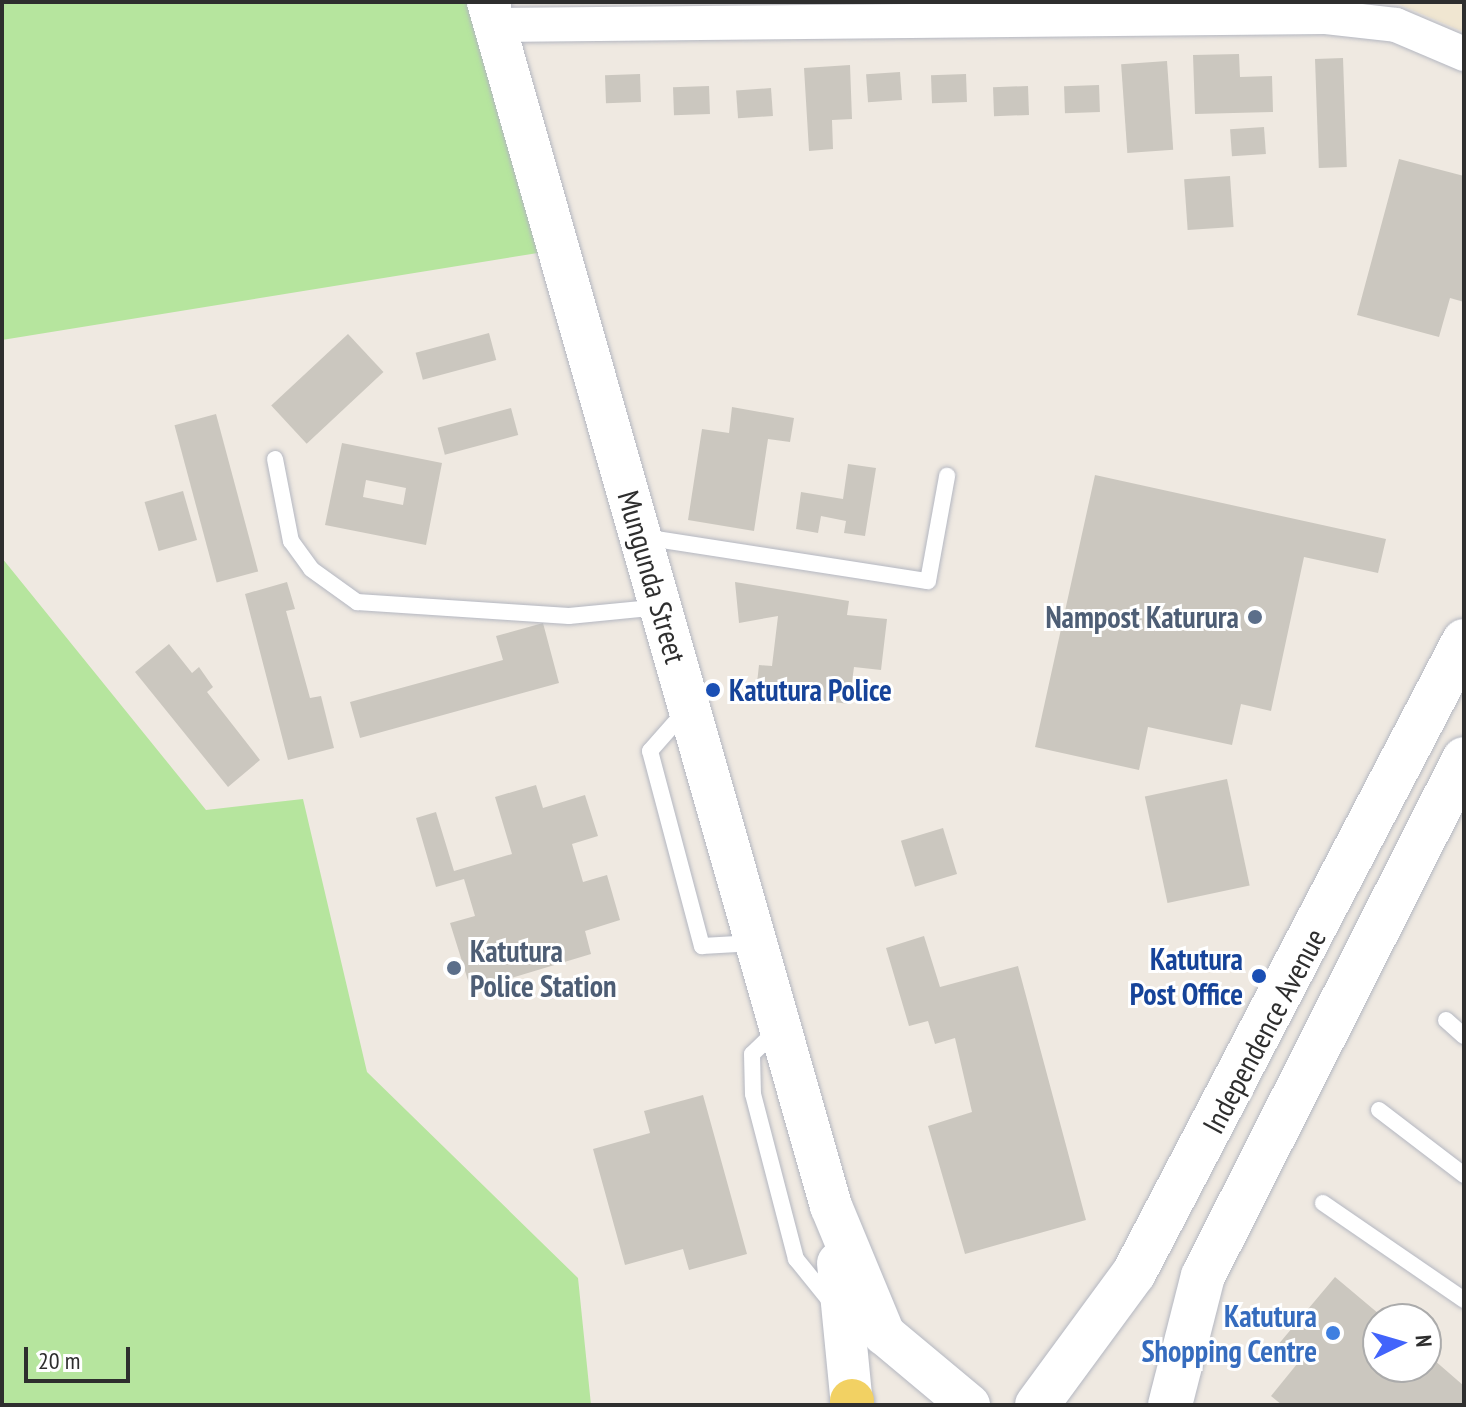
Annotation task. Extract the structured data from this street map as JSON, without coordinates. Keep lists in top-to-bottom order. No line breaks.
{"streets":{"main road":["Independence Avenue"],"street":["Mungunda Street"]},"places":["Nampost Katurura","Katutura Police","Katutura Police Station","Katutura Post Office","Katutura Shopping Centre"],"scale_bar":"20 m","north":"right"}
